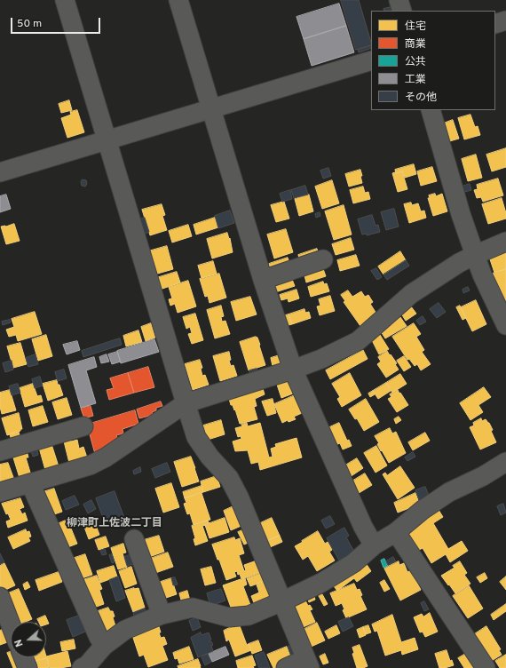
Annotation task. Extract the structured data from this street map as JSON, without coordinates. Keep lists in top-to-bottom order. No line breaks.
{"districts":["柳津町上佐波二丁目"],"legend":["住宅","商業","公共","工業","その他"],"scale_bar":"50 m","north":"left"}
